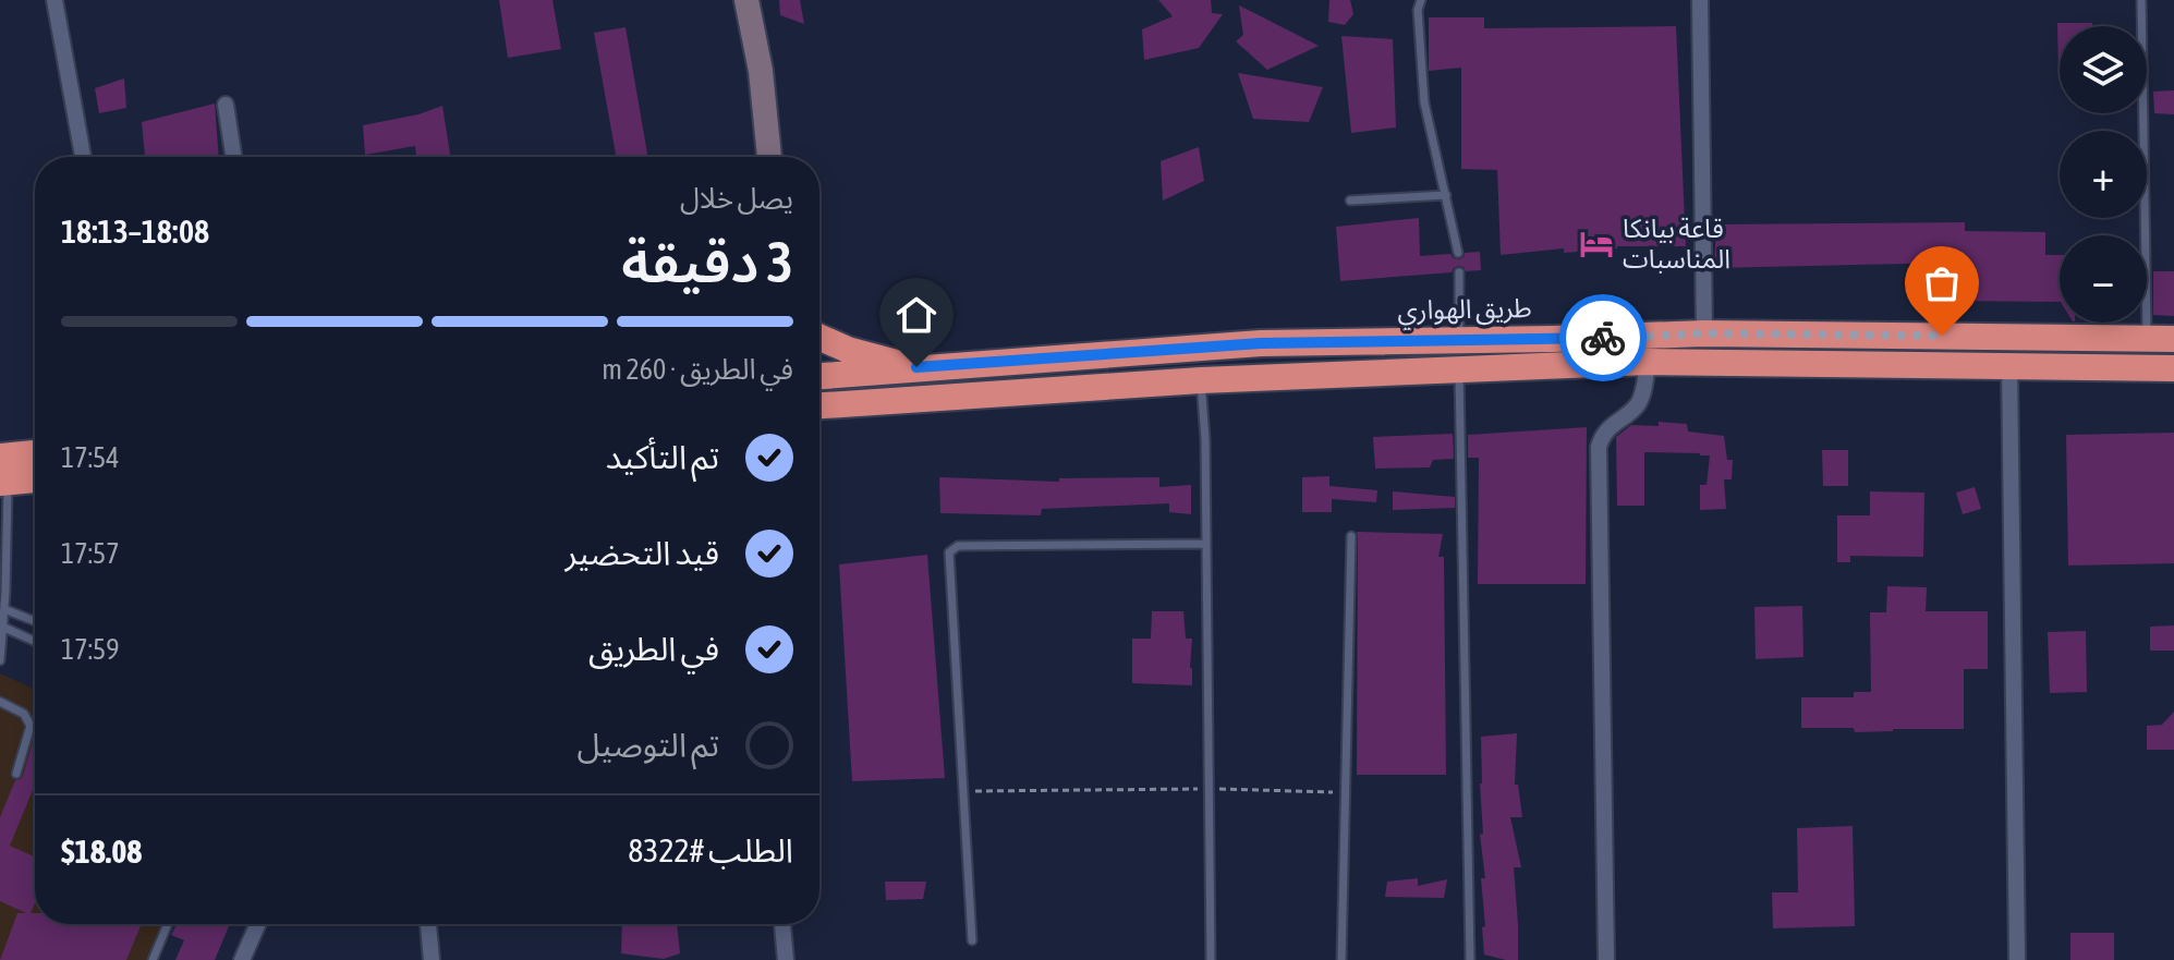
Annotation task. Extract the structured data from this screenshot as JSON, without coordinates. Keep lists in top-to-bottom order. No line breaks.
{"streets":{"highway":["طريق الهواري"]},"places":{"hotel":["قاعة بيانكا المناسبات"]},"page":{"map_buttons":["+","−"],"heading":["3 دقيقة","يصل خلال","18:08–18:13"],"panel":["الطلب #8322","$18.08"],"bar":"في الطريق · 260 m","list":[["تم التأكيد","17:54"],["قيد التحضير","17:57"],["في الطريق","17:59"],"تم التوصيل"]}}
